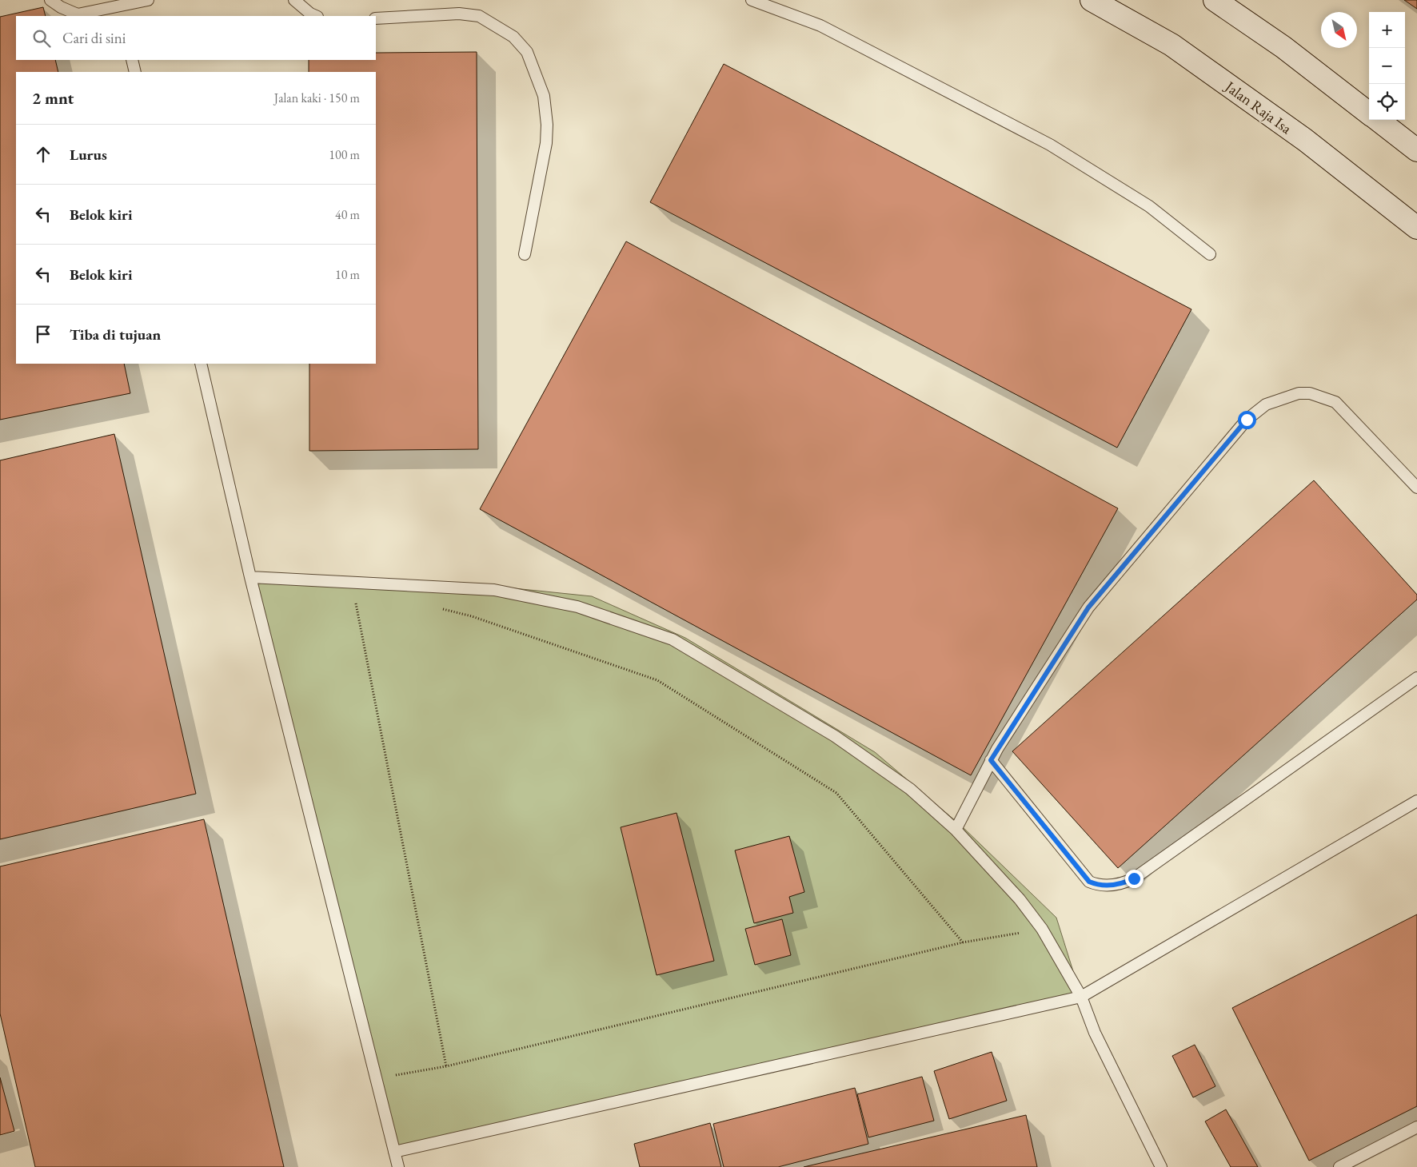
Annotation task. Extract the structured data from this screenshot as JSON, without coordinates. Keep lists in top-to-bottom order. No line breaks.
{"streets":{"main road":["Jalan Raja Isa"]},"north":"bottom right","page":{"map_buttons":["+","−"],"search":"Cari di sini","heading":["2 mnt","Jalan kaki · 150 m"],"list":[["Lurus","100 m"],["Belok kiri","40 m"],["Belok kiri","10 m"],"Tiba di tujuan"]}}
